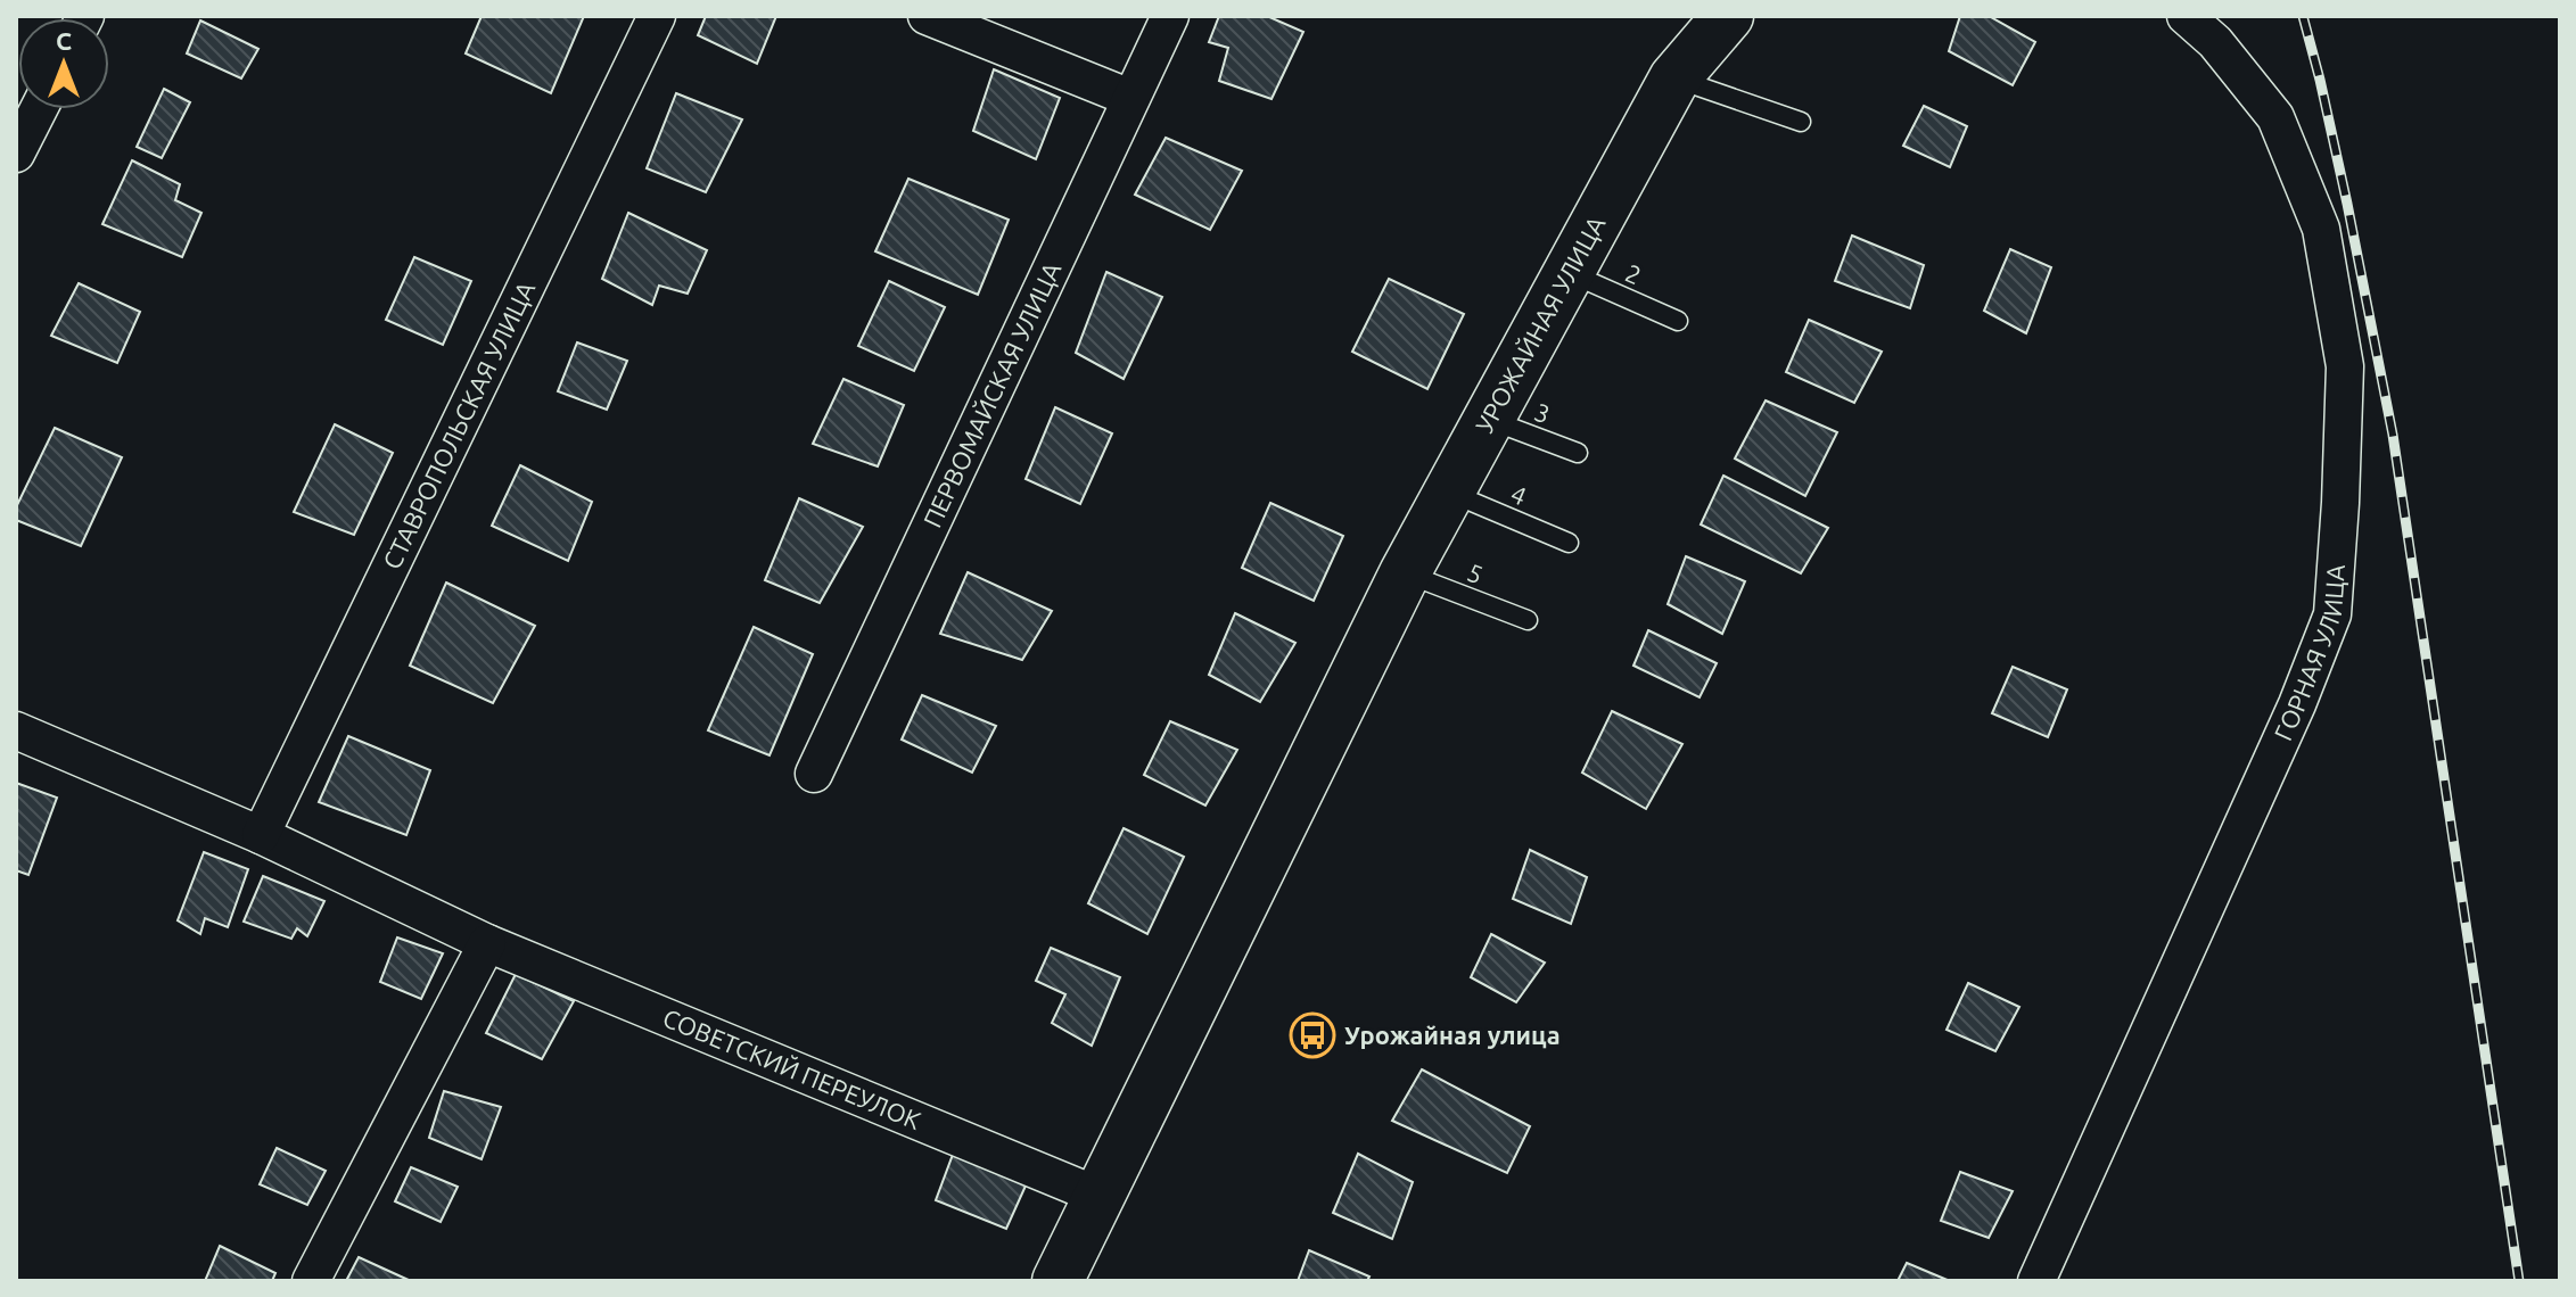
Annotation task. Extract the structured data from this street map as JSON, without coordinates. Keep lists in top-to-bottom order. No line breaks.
{"streets":{"main road":["УРОЖАЙНАЯ УЛИЦА"],"street":["ПЕРВОМАЙСКАЯ УЛИЦА","СТАВРОПОЛЬСКАЯ УЛИЦА","ГОРНАЯ УЛИЦА","СОВЕТСКИЙ ПЕРЕУЛОК"],"lane":["2","3","4","5"]},"crossings":[["2","УРОЖАЙНАЯ УЛИЦА"],["УРОЖАЙНАЯ УЛИЦА","3"],["УРОЖАЙНАЯ УЛИЦА","4"],["УРОЖАЙНАЯ УЛИЦА","5"],["УРОЖАЙНАЯ УЛИЦА","СОВЕТСКИЙ ПЕРЕУЛОК"],["СТАВРОПОЛЬСКАЯ УЛИЦА","СОВЕТСКИЙ ПЕРЕУЛОК"]],"places":{"bus stop":["Урожайная улица"]},"north":"top"}
